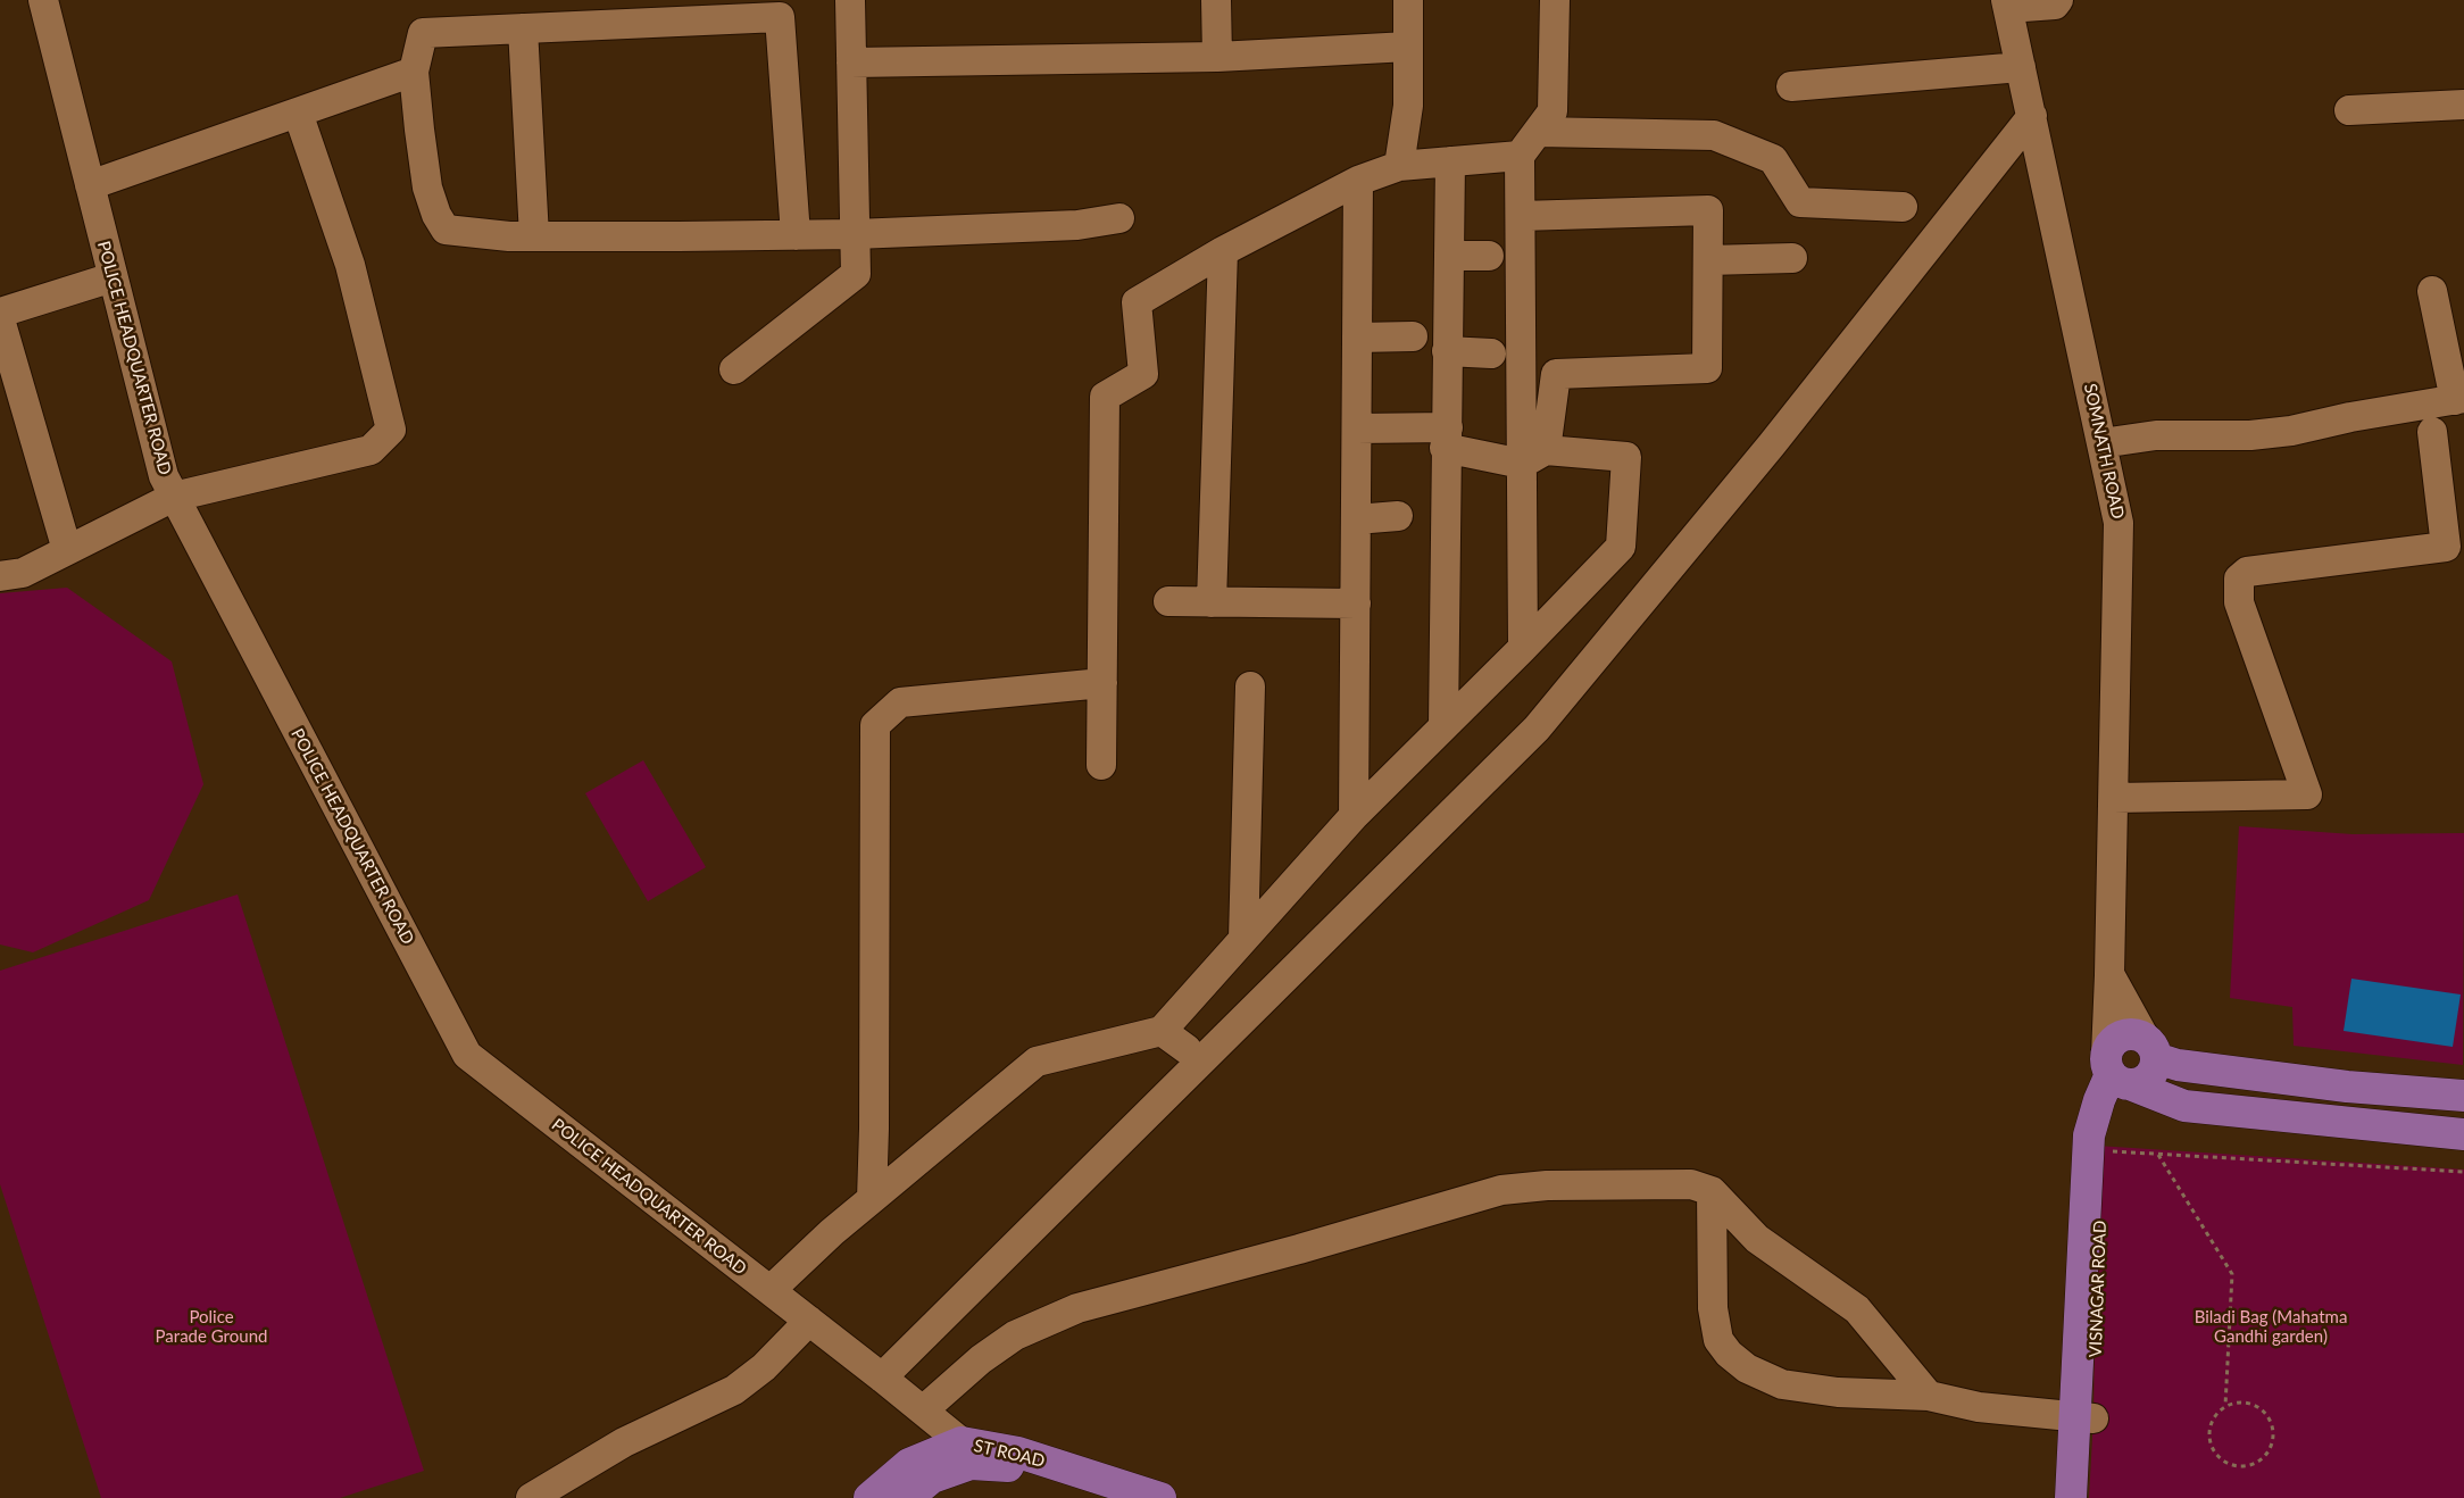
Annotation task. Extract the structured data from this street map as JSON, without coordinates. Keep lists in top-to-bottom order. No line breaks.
{"streets":{"main road":["VISNAGAR ROAD","ST ROAD"],"street":["POLICE HEADQUARTER ROAD","SOMNATH ROAD"]},"crossings":[["POLICE HEADQUARTER ROAD","ST ROAD"],["SOMNATH ROAD","VISNAGAR ROAD"]],"parks":["Police Parade Ground","Biladi Bag (Mahatma Gandhi garden)"]}
